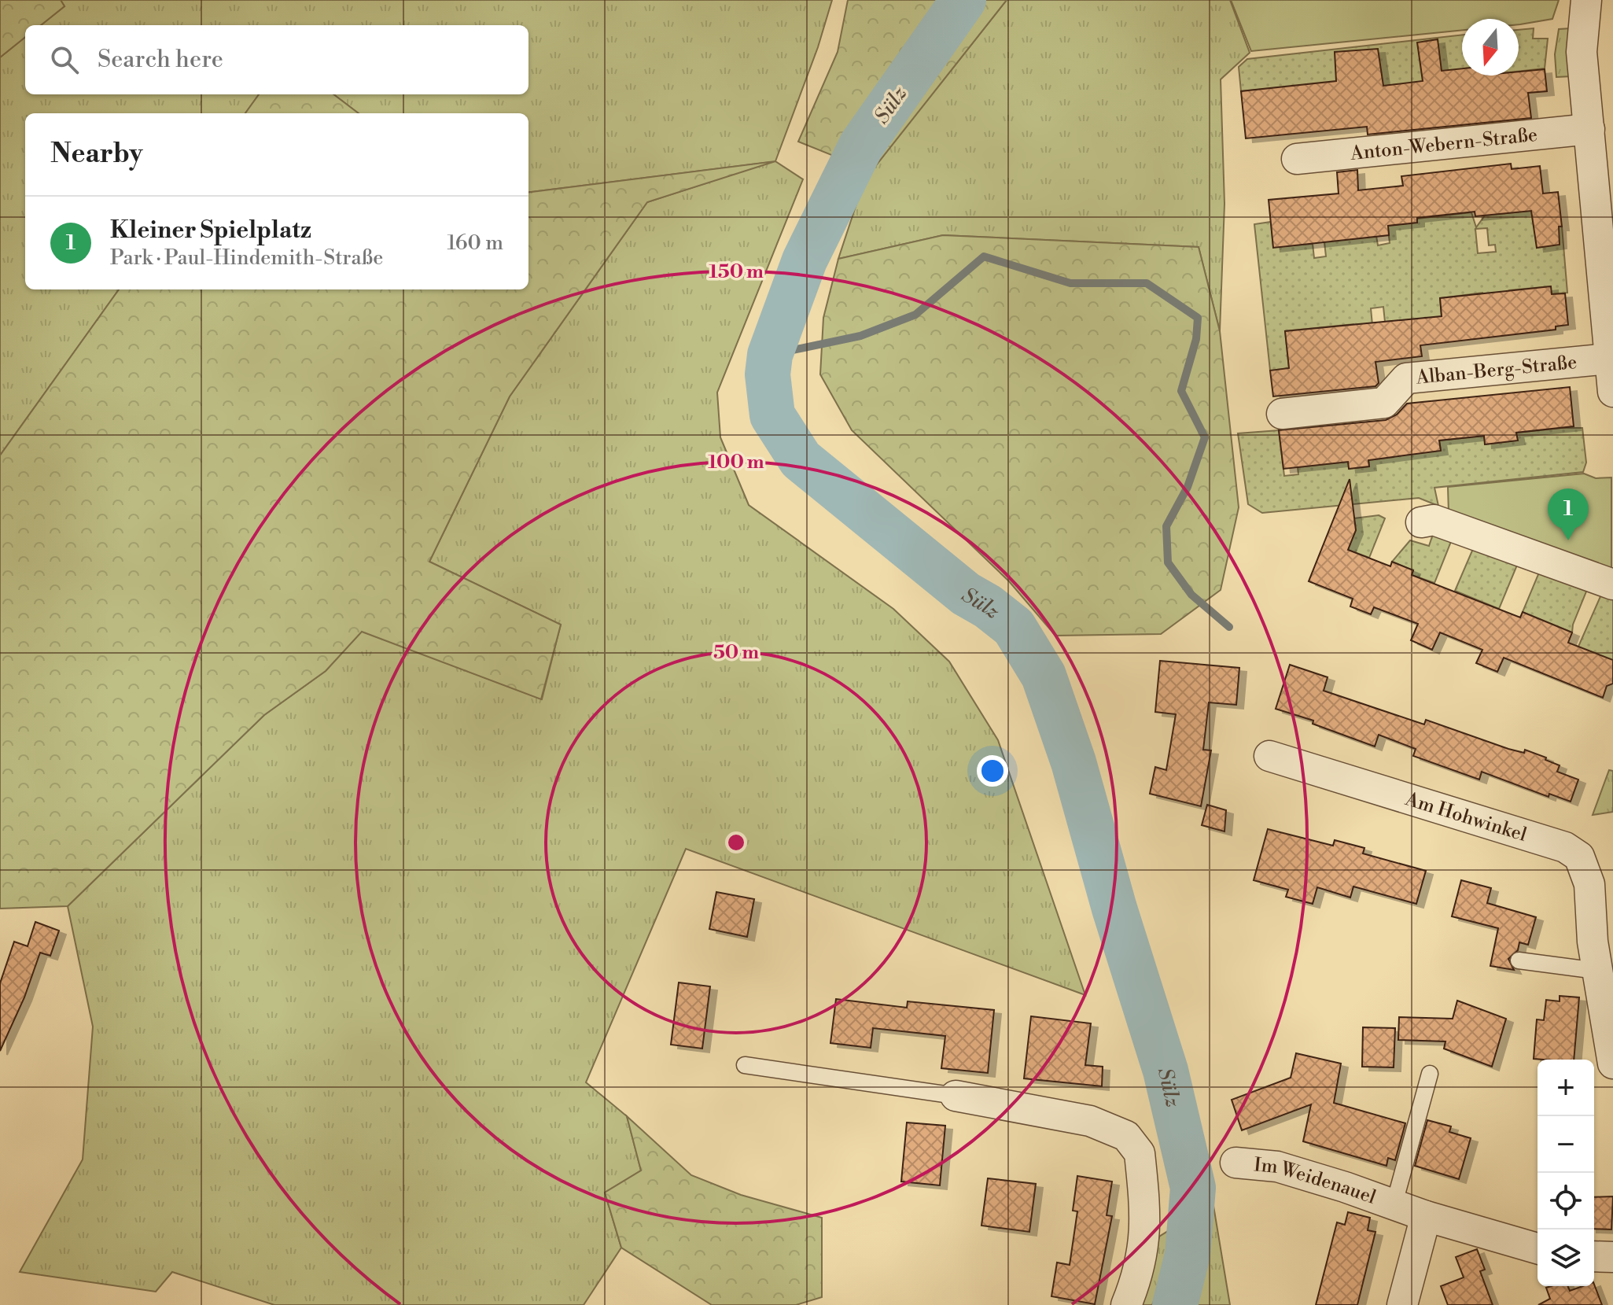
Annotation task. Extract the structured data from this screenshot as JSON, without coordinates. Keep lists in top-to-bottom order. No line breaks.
{"streets":{"street":["Anton-Webern-Straße","Alban-Berg-Straße","Am Hohwinkel","Im Weidenauel"]},"water":["Sülz"],"north":"bottom","page":{"search":"Search here","heading":"Nearby","list":[{"mark":"1","name":"Kleiner Spielplatz","note":"Park · Paul-Hindemith-Straße","value":"160 m"}],"pins":"1","map_buttons":["+","−"]},"rings":["150 m","100 m","50 m"]}
